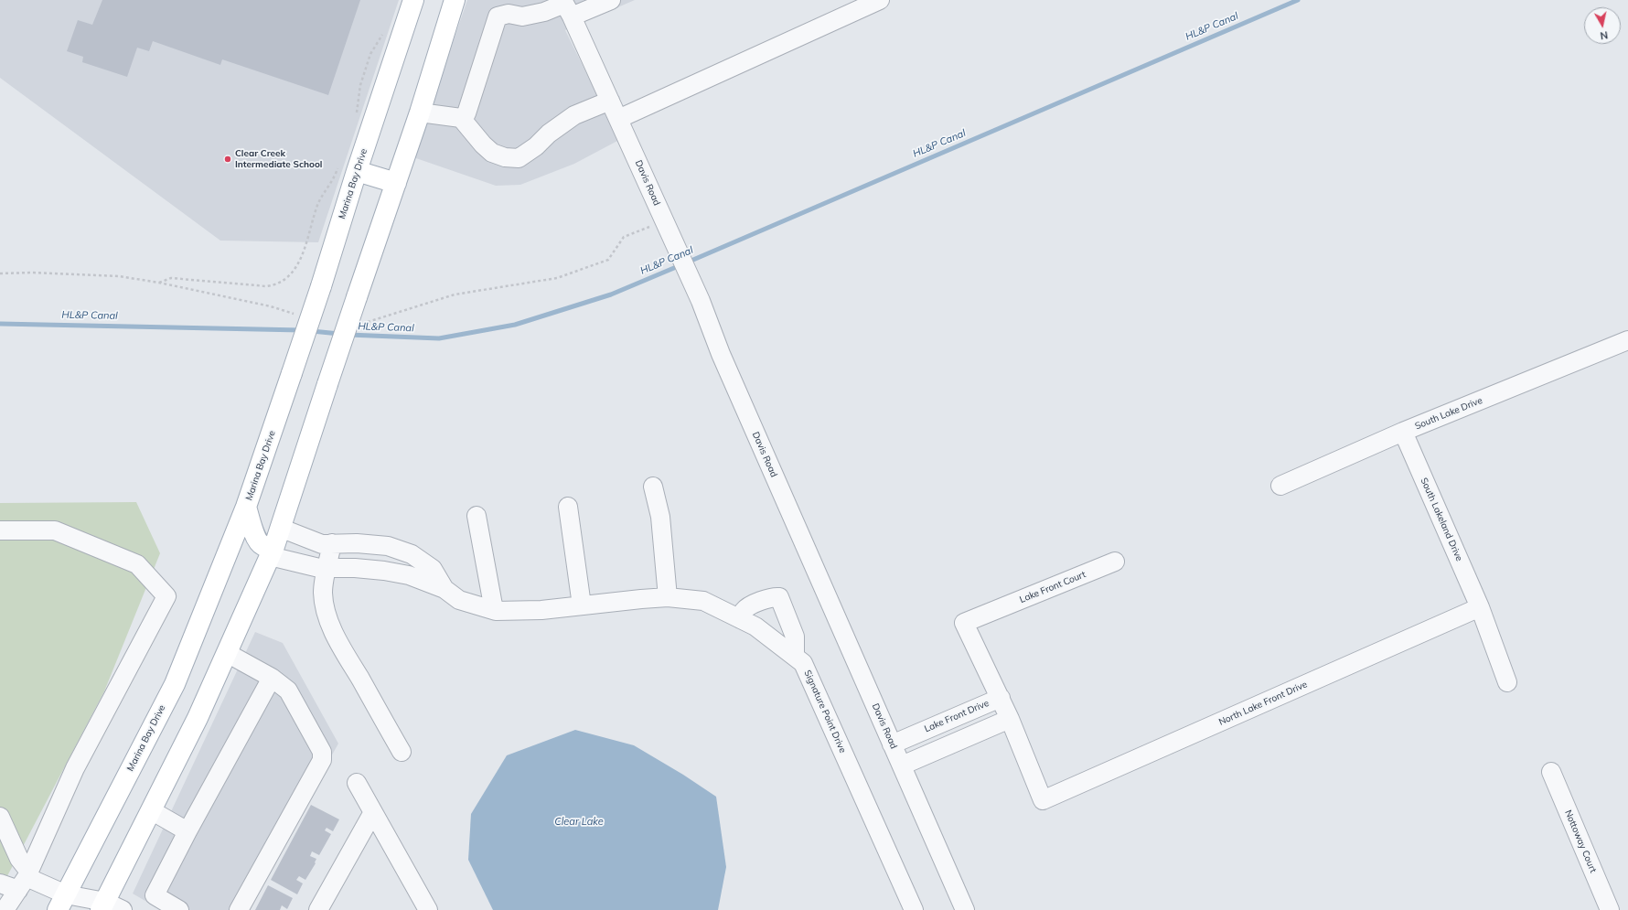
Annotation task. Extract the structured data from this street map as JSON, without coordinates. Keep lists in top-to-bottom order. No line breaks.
{"streets":{"main road":["Marina Bay Drive"],"street":["Davis Road","South Lake Drive","South Lakeland Drive","Lake Front Court","North Lake Front Drive","Signature Point Drive","Lake Front Drive","Nottoway Court"]},"crossings":[["Davis Road","Lake Front Drive"],["South Lake Drive","South Lakeland Drive"],["South Lakeland Drive","North Lake Front Drive"],["Lake Front Court","Lake Front Drive"],["North Lake Front Drive","Lake Front Drive"]],"water":["HL&P Canal","Clear Lake"],"places":["Clear Creek Intermediate School"],"north":"bottom"}
